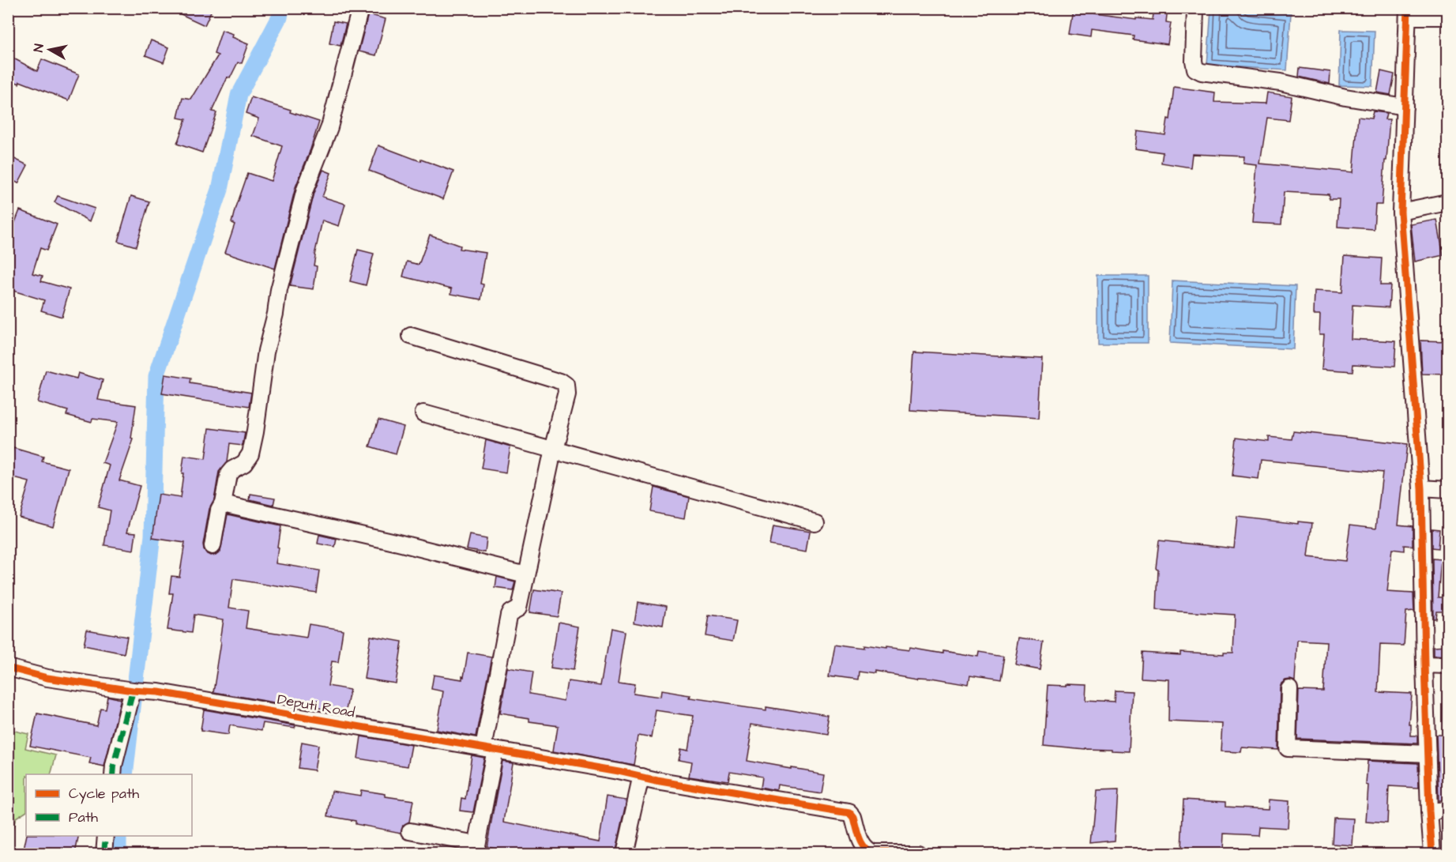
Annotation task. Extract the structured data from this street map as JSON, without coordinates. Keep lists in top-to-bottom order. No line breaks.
{"streets":{"street":["Deputi Road"]},"legend":["Cycle path","Path"],"north":"left"}
